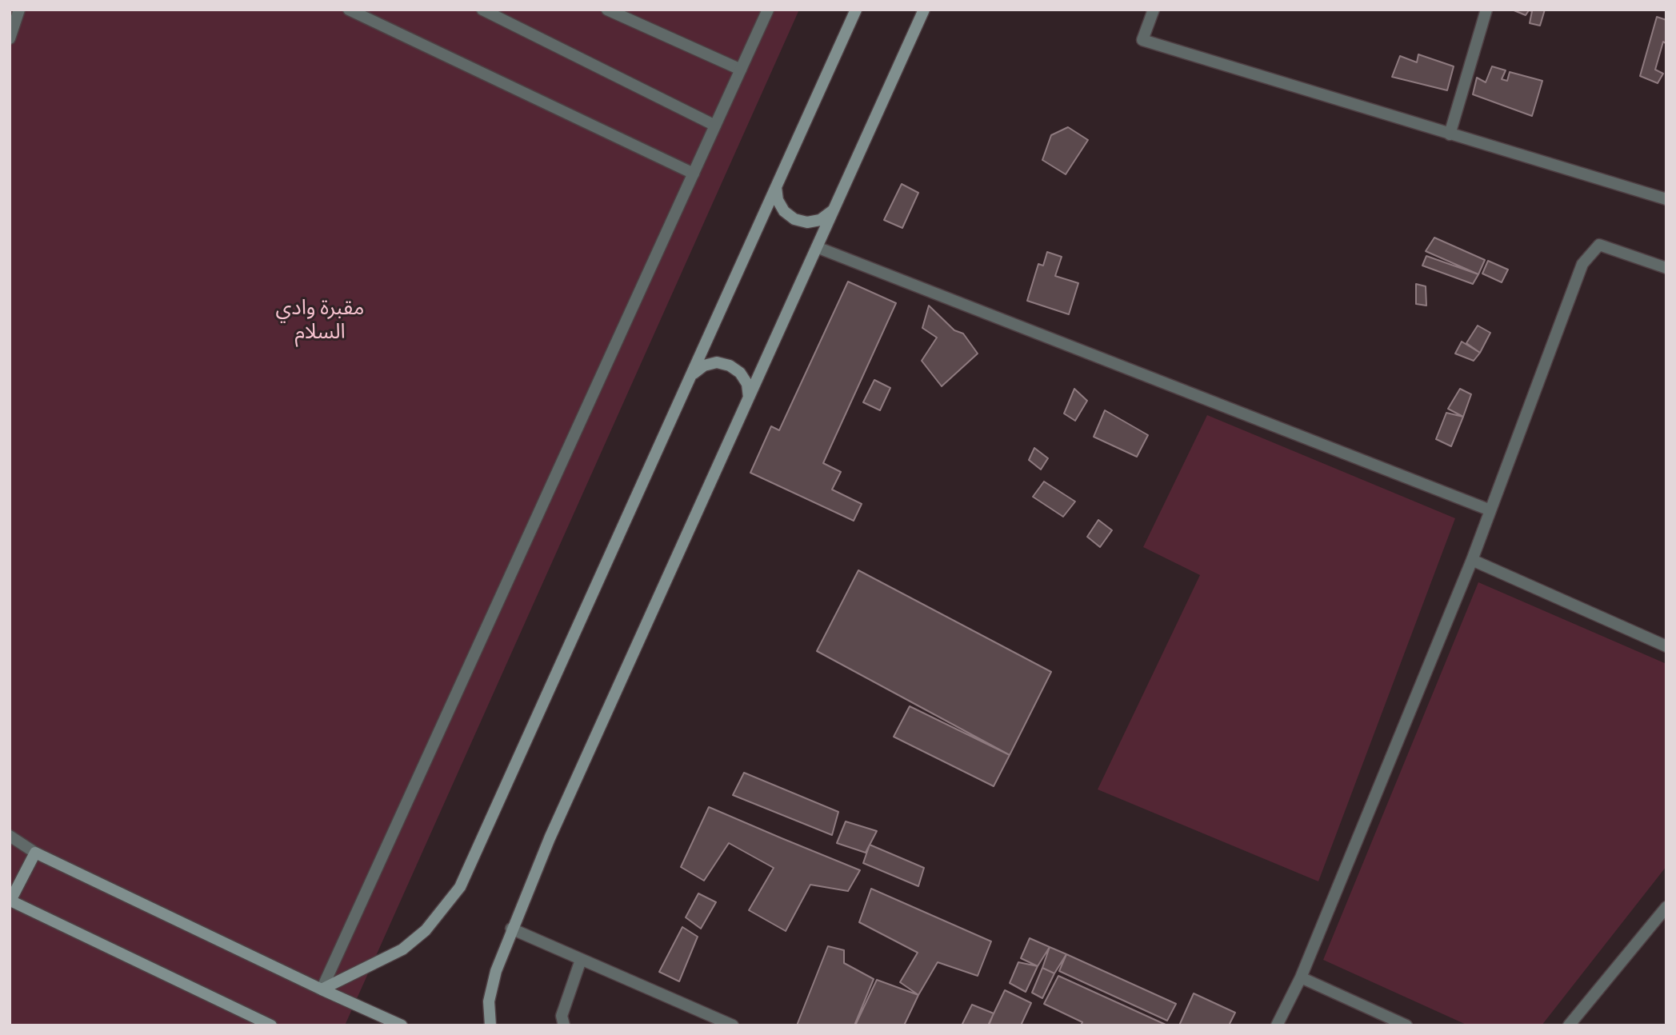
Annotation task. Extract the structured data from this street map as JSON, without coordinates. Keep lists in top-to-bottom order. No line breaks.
{"parks":["مقبرة وادي السلام"]}
